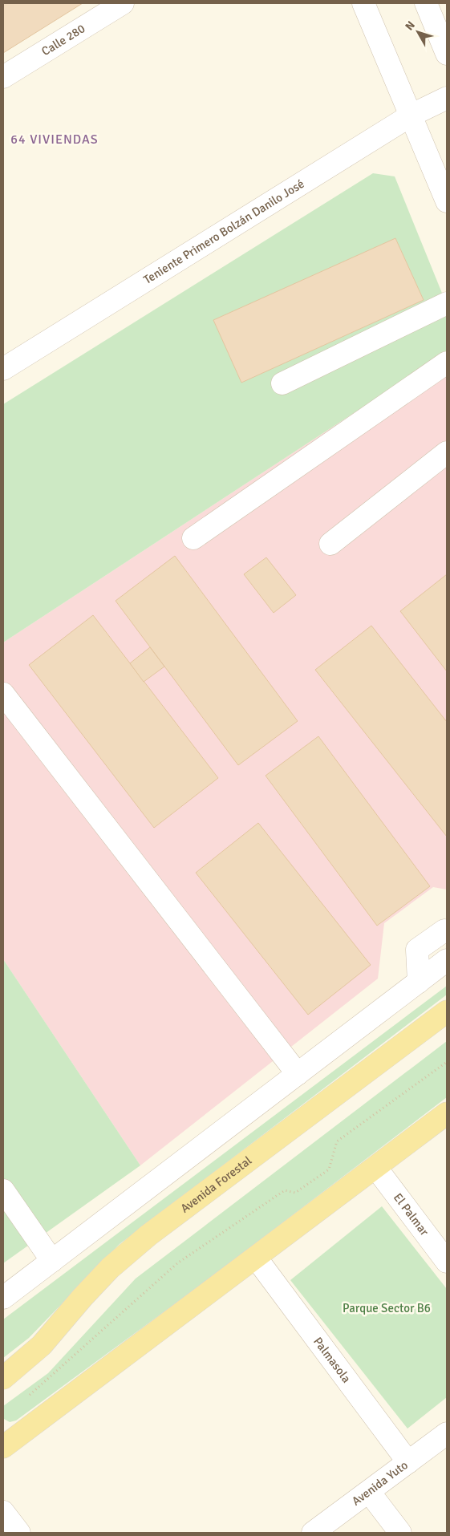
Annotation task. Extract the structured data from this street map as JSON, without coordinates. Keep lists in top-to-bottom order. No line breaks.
{"streets":{"main road":["Avenida Forestal"],"street":["Calle 280","Teniente Primero Bolzán Danilo José","El Palmar","Palmasola","Avenida Yuto"]},"crossings":[["Palmasola","Avenida Yuto"]],"districts":["64 VIVIENDAS"],"parks":["Parque Sector B6"],"north":"top left"}
